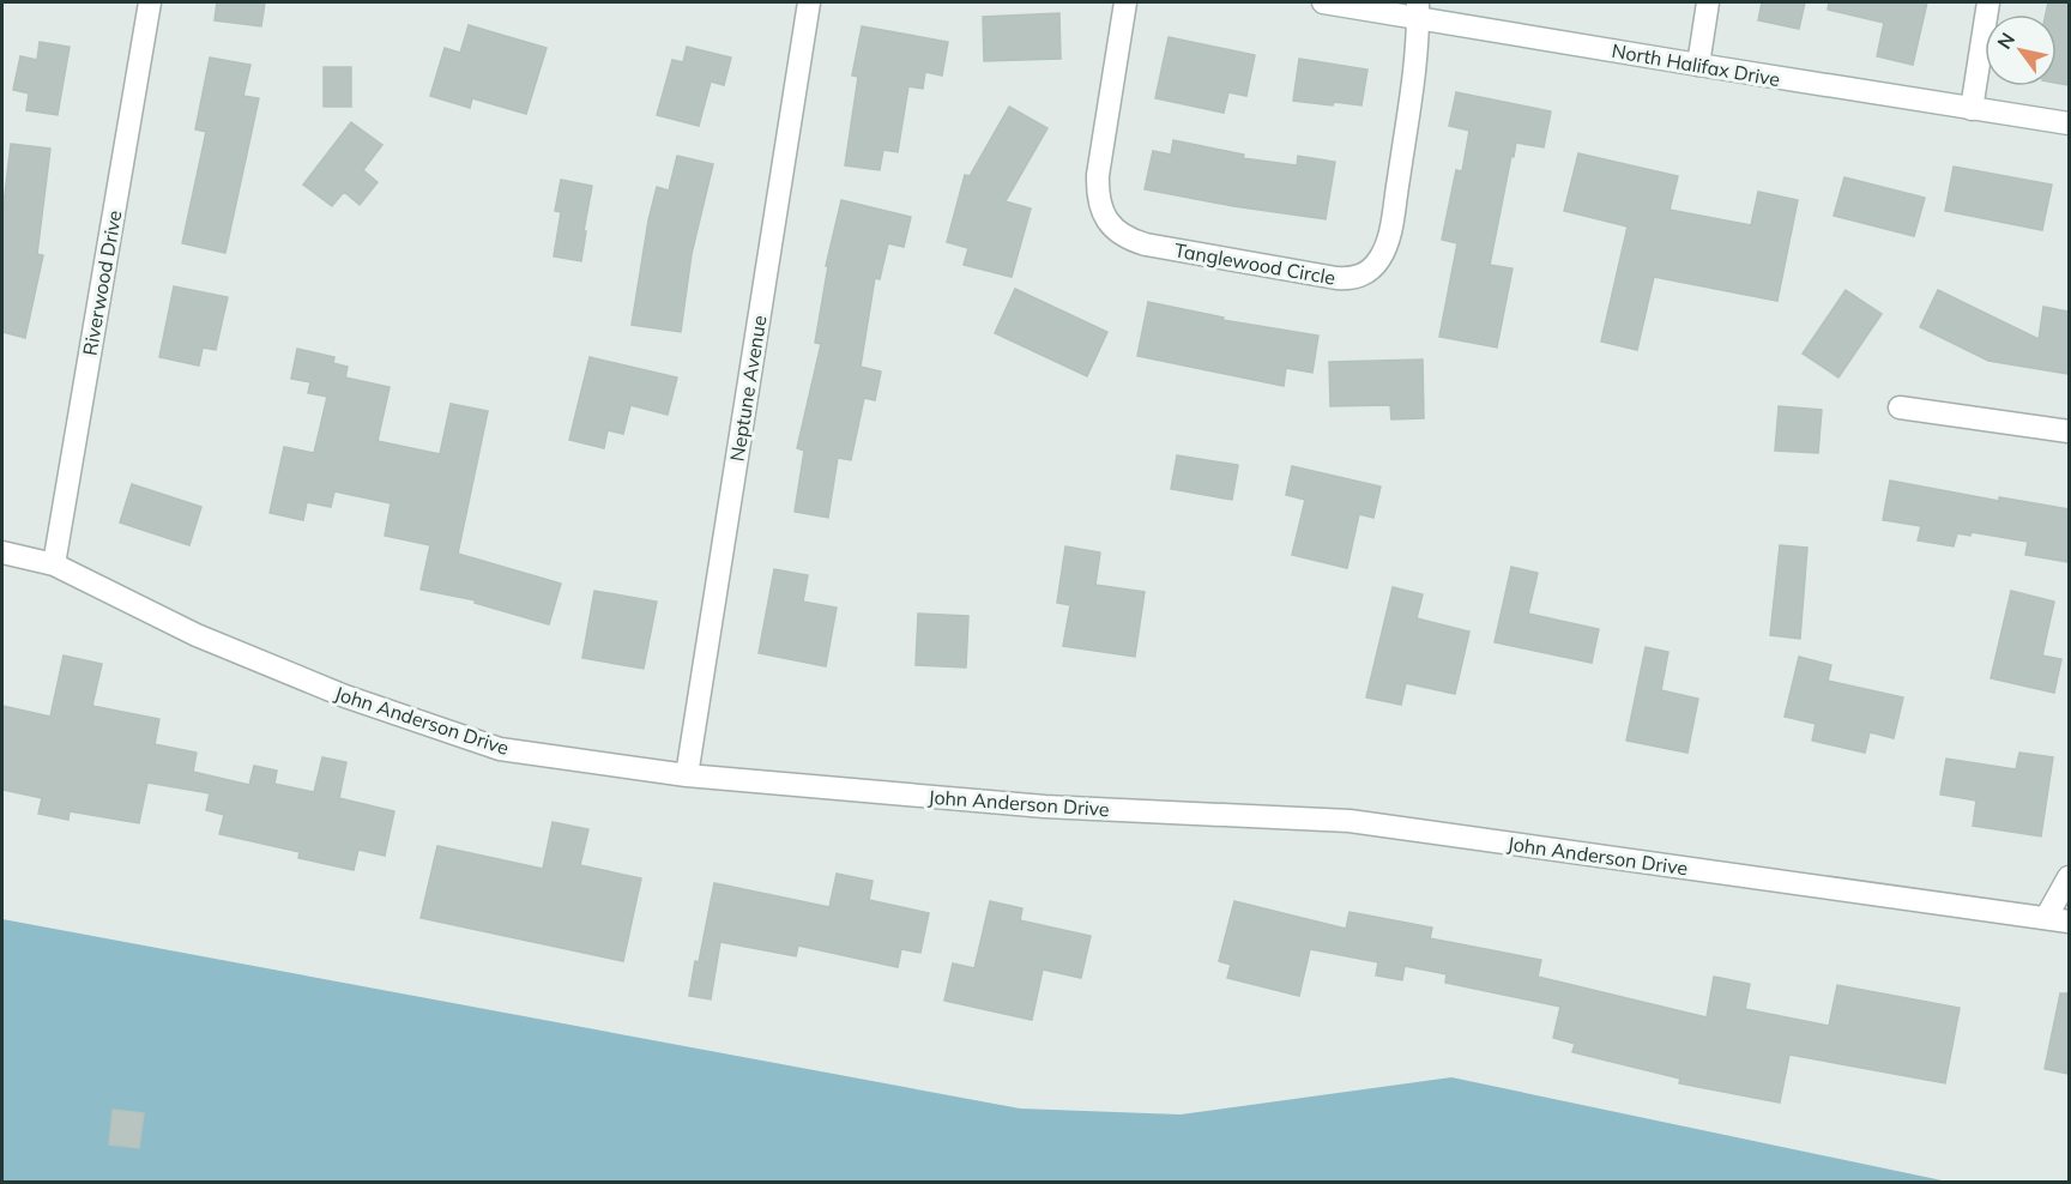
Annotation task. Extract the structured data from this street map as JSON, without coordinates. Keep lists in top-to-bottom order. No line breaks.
{"streets":{"street":["North Halifax Drive","Tanglewood Circle","Riverwood Drive","Neptune Avenue","John Anderson Drive"]},"crossings":[["North Halifax Drive","Tanglewood Circle"],["Riverwood Drive","John Anderson Drive"],["Neptune Avenue","John Anderson Drive"]],"north":"top left"}
